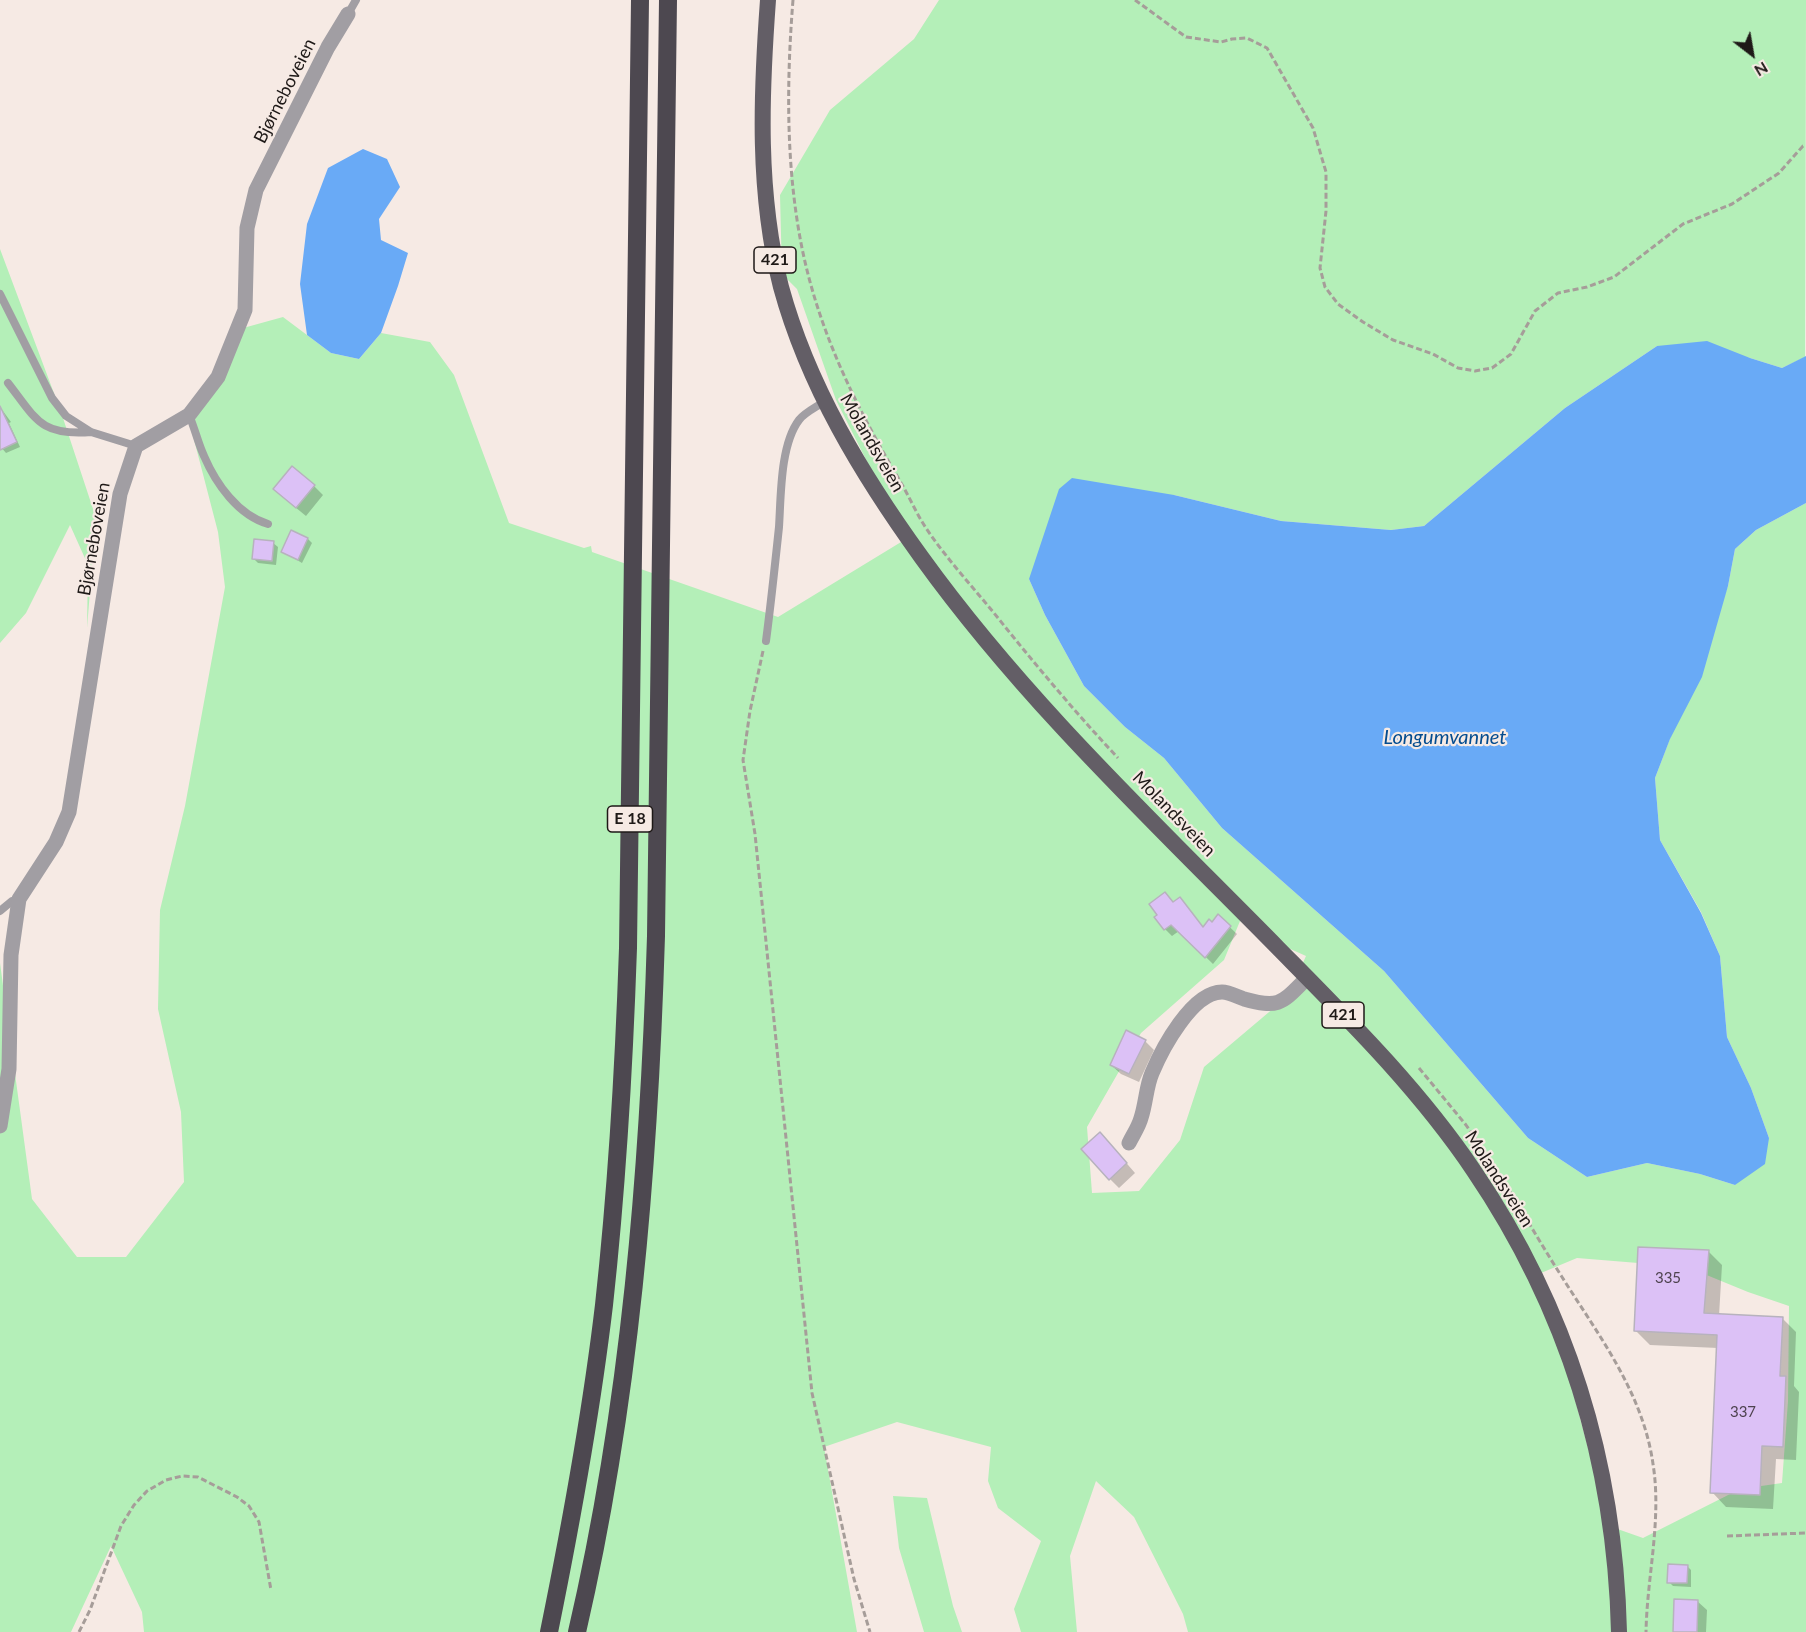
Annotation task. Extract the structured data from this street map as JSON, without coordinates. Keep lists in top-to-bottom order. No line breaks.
{"streets":{"highway":["E 18"],"main road":["421","Molandsveien"],"street":["Bjørneboveien"]},"water":["Longumvannet"],"house_numbers":["335","337"],"north":"bottom right"}
